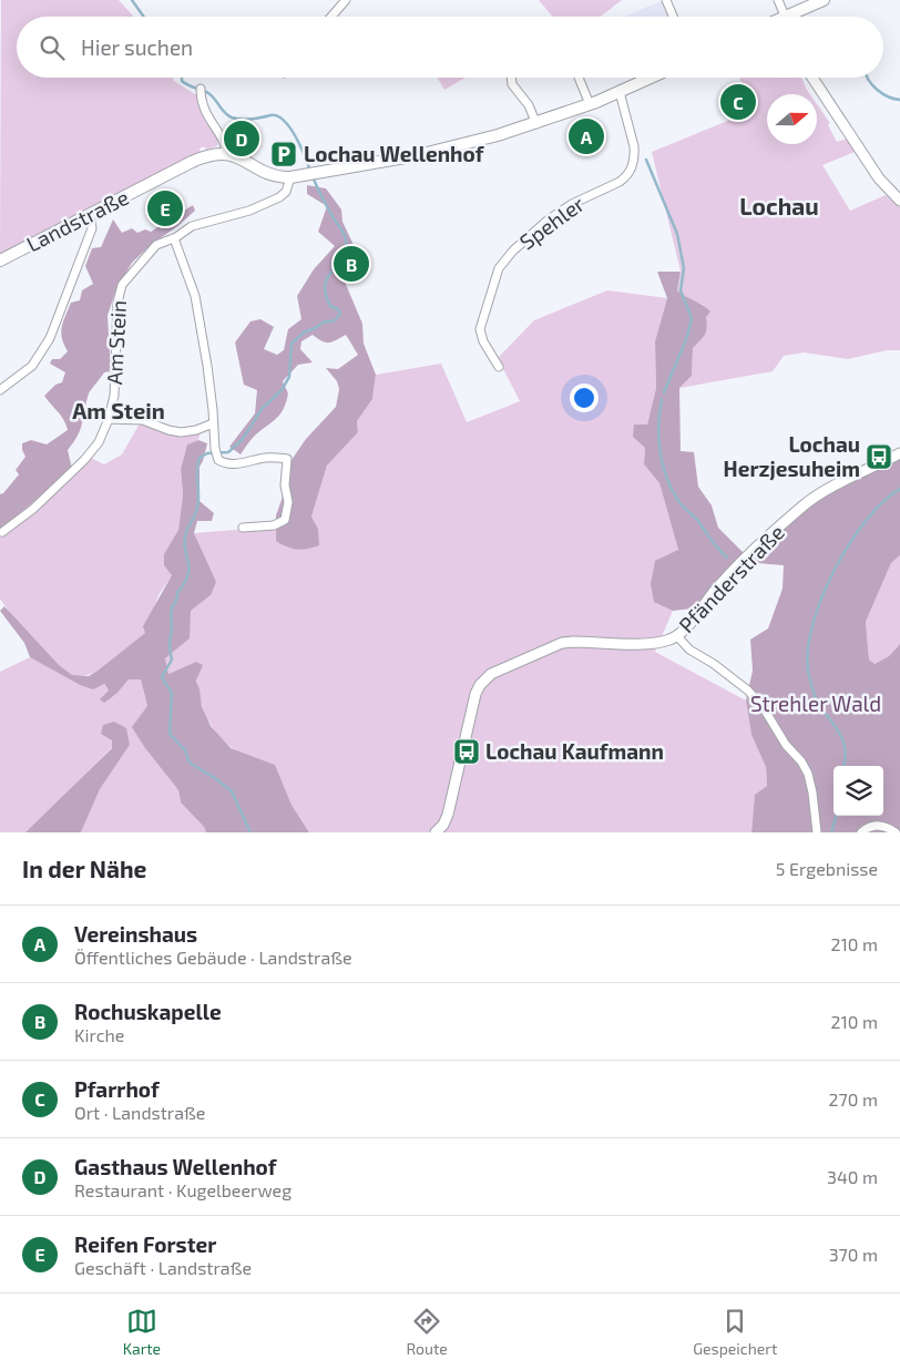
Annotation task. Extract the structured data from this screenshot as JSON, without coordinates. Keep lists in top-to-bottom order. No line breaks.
{"streets":{"main road":["Landstraße"],"street":["Spehler","Am Stein","Pfänderstraße"]},"districts":["Lochau","Am Stein"],"parks":["Strehler Wald"],"places":{"parking":["Lochau Wellenhof"],"bus stop":["Lochau Herzjesuheim","Lochau Kaufmann"]},"north":"right","page":{"search":"Hier suchen","pins":["C","A","D","E","B"],"heading":["In der Nähe","5 Ergebnisse"],"list":[{"mark":"A","name":"Vereinshaus","note":"Öffentliches Gebäude · Landstraße","value":"210 m"},{"mark":"B","name":"Rochuskapelle","note":"Kirche","value":"210 m"},{"mark":"C","name":"Pfarrhof","note":"Ort · Landstraße","value":"270 m"},{"mark":"D","name":"Gasthaus Wellenhof","note":"Restaurant · Kugelbeerweg","value":"340 m"},{"mark":"E","name":"Reifen Forster","note":"Geschäft · Landstraße","value":"370 m"}],"nav":["Karte","Route","Gespeichert"]}}
